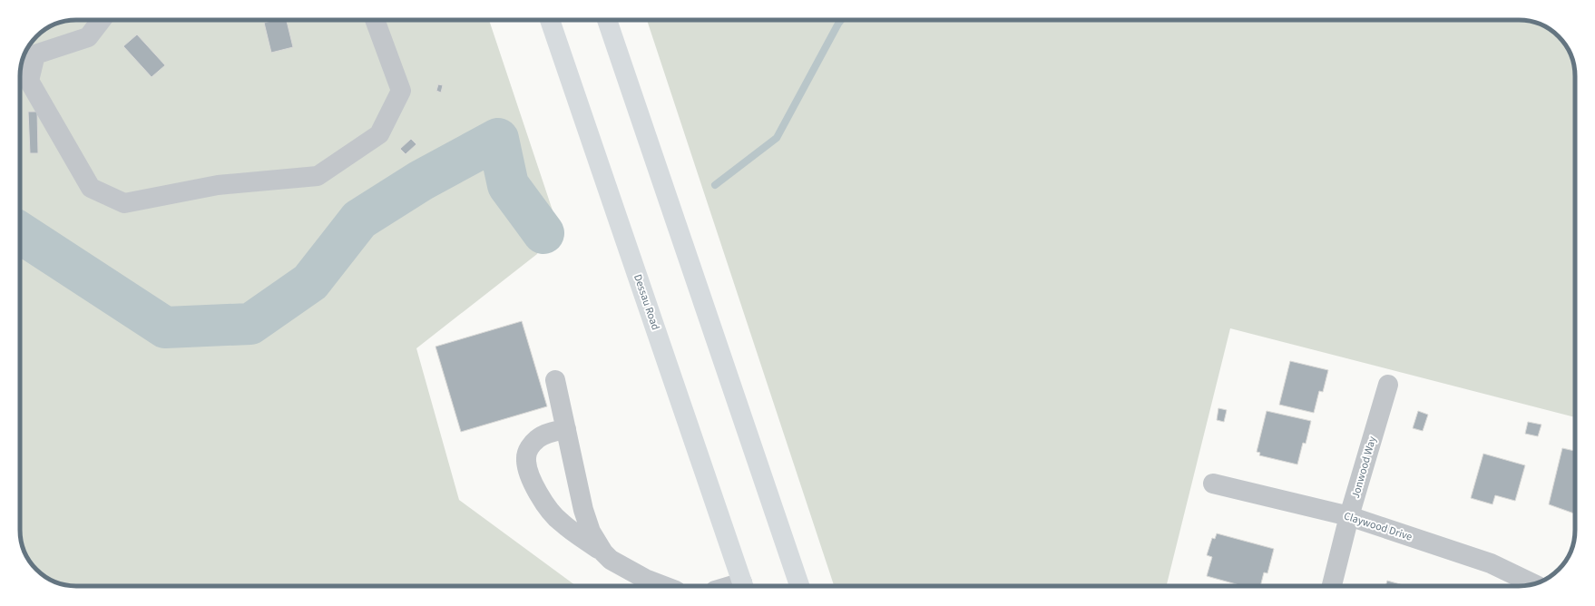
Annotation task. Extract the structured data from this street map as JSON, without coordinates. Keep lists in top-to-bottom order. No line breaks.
{"streets":{"main road":["Dessau Road"],"street":["Jonwood Way","Claywood Drive"]},"crossings":[["Jonwood Way","Claywood Drive"]]}
